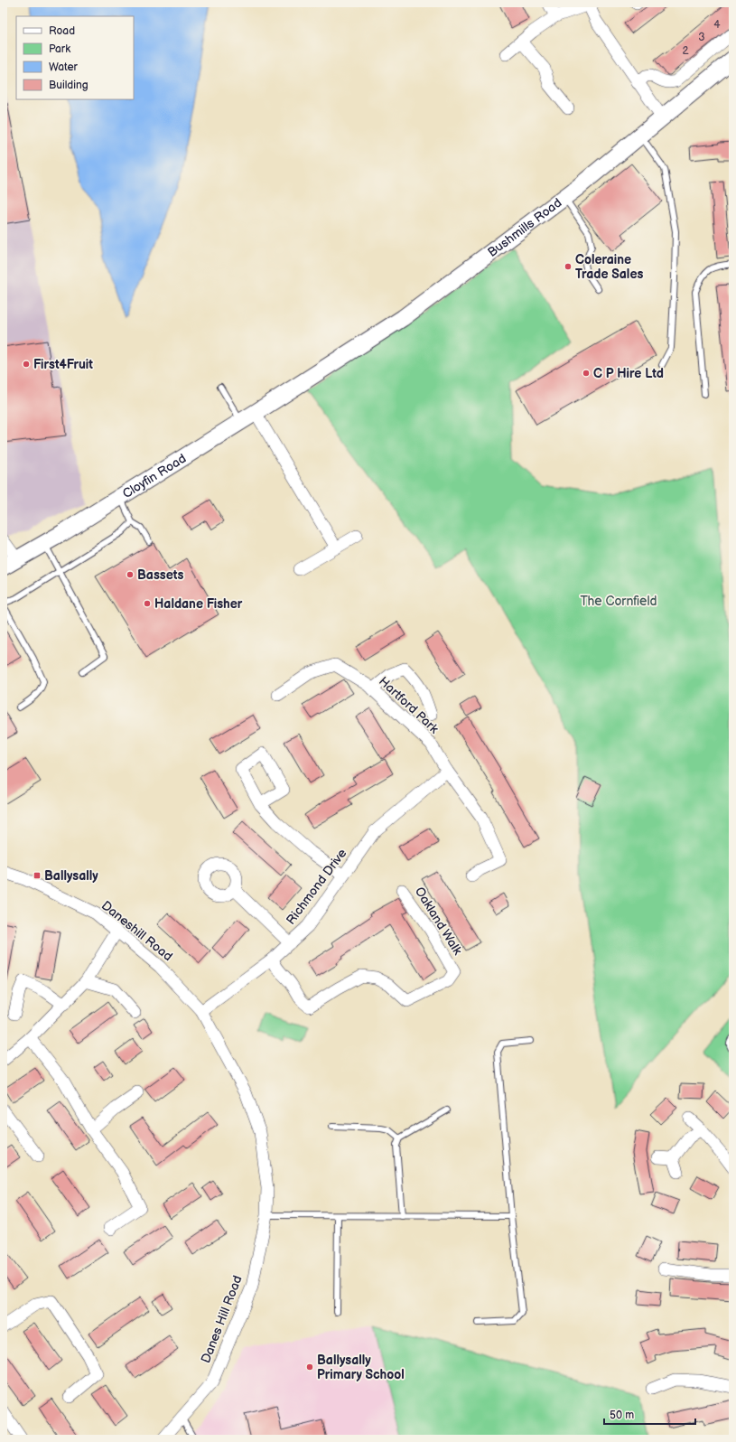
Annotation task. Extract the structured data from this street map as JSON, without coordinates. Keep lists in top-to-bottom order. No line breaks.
{"streets":{"main road":["Bushmills Road","Cloyfin Road"],"street":["Hartford Park","Richmond Drive","Oakland Walk","Daneshill Road","Danes Hill Road"]},"crossings":[["Bushmills Road","Cloyfin Road"],["Hartford Park","Richmond Drive"],["Richmond Drive","Oakland Walk"],["Richmond Drive","Daneshill Road"],["Richmond Drive","Danes Hill Road"],["Daneshill Road","Danes Hill Road"]],"parks":["The Cornfield"],"places":{"other":["Coleraine Trade Sales","First4Fruit","C P Hire Ltd","Bassets","Haldane Fisher","Ballysally Primary School"],"transit":["Ballysally"]},"house_numbers":["4","3","2"],"legend":["Road","Park","Water","Building"],"scale_bar":"50 m"}
